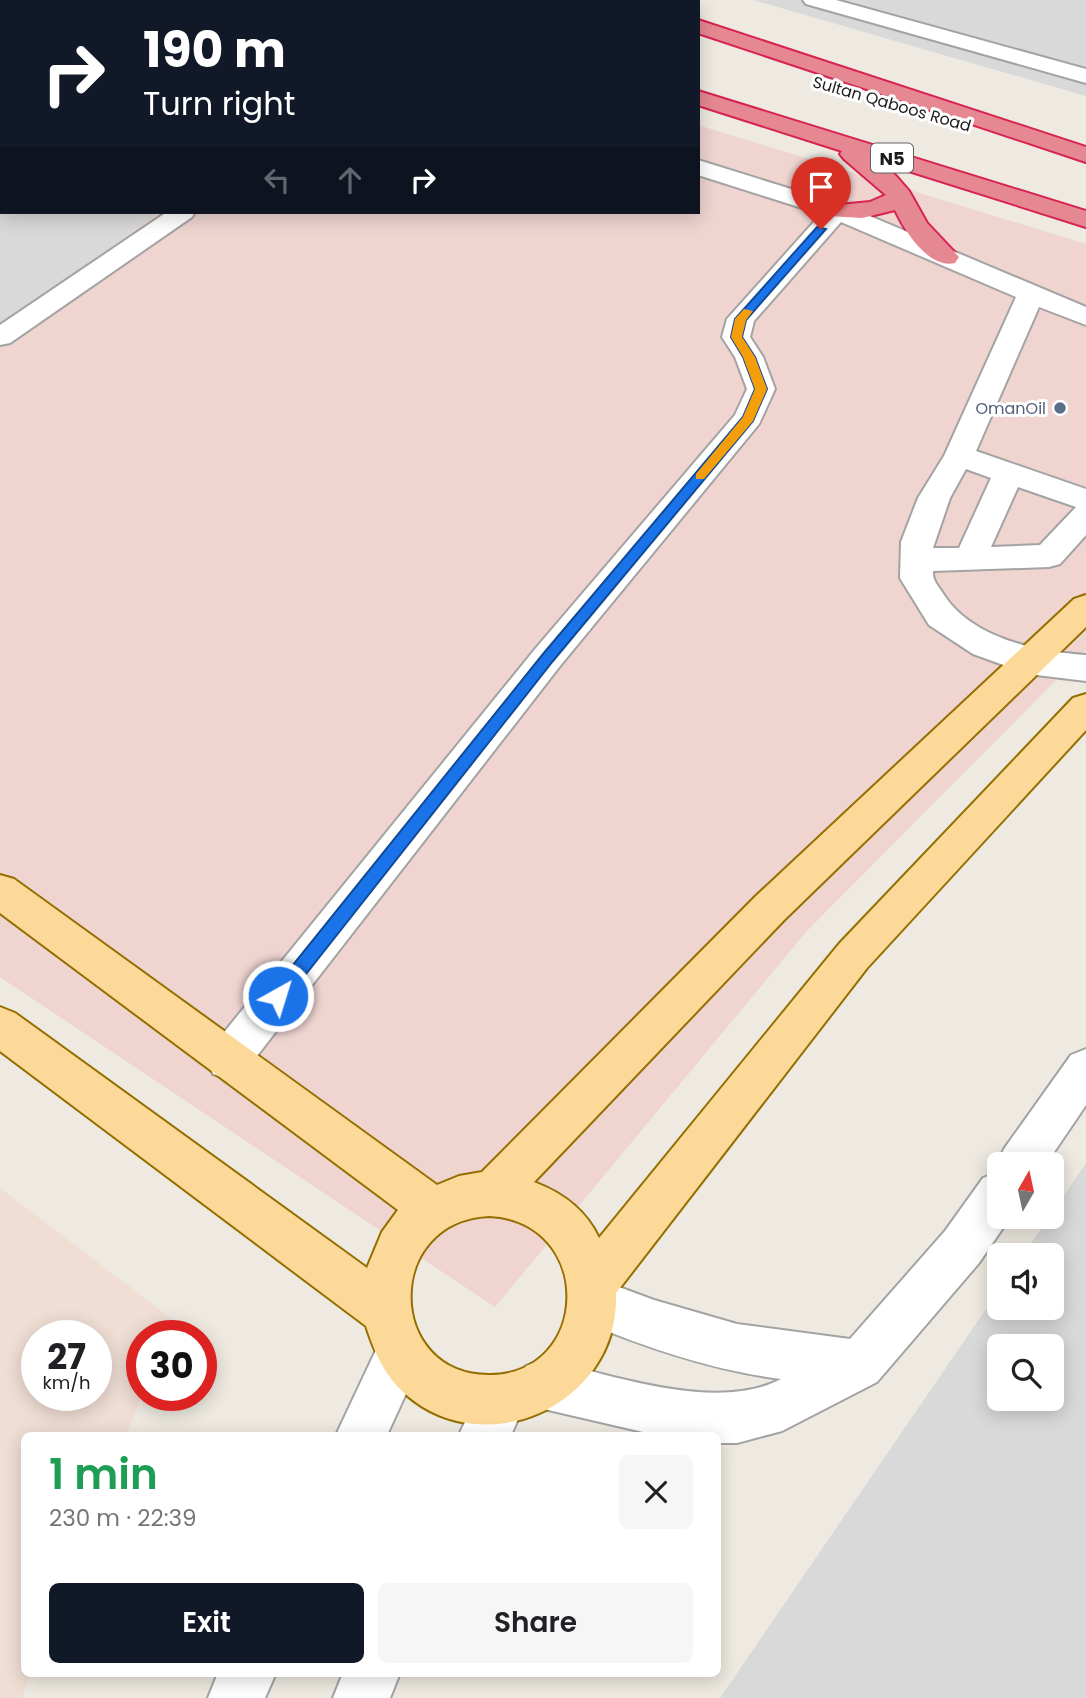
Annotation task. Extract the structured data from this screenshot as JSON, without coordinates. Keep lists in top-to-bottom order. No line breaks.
{"streets":{"highway":["Sultan Qaboos Road","N5"]},"places":["OmanOil"],"north":"top","page":{"turn":["190 m","Turn right"],"speed":"27 km/h","limit":"30","heading":["1 min","230 m · 22:39"],"buttons":["Exit","Share"]}}
